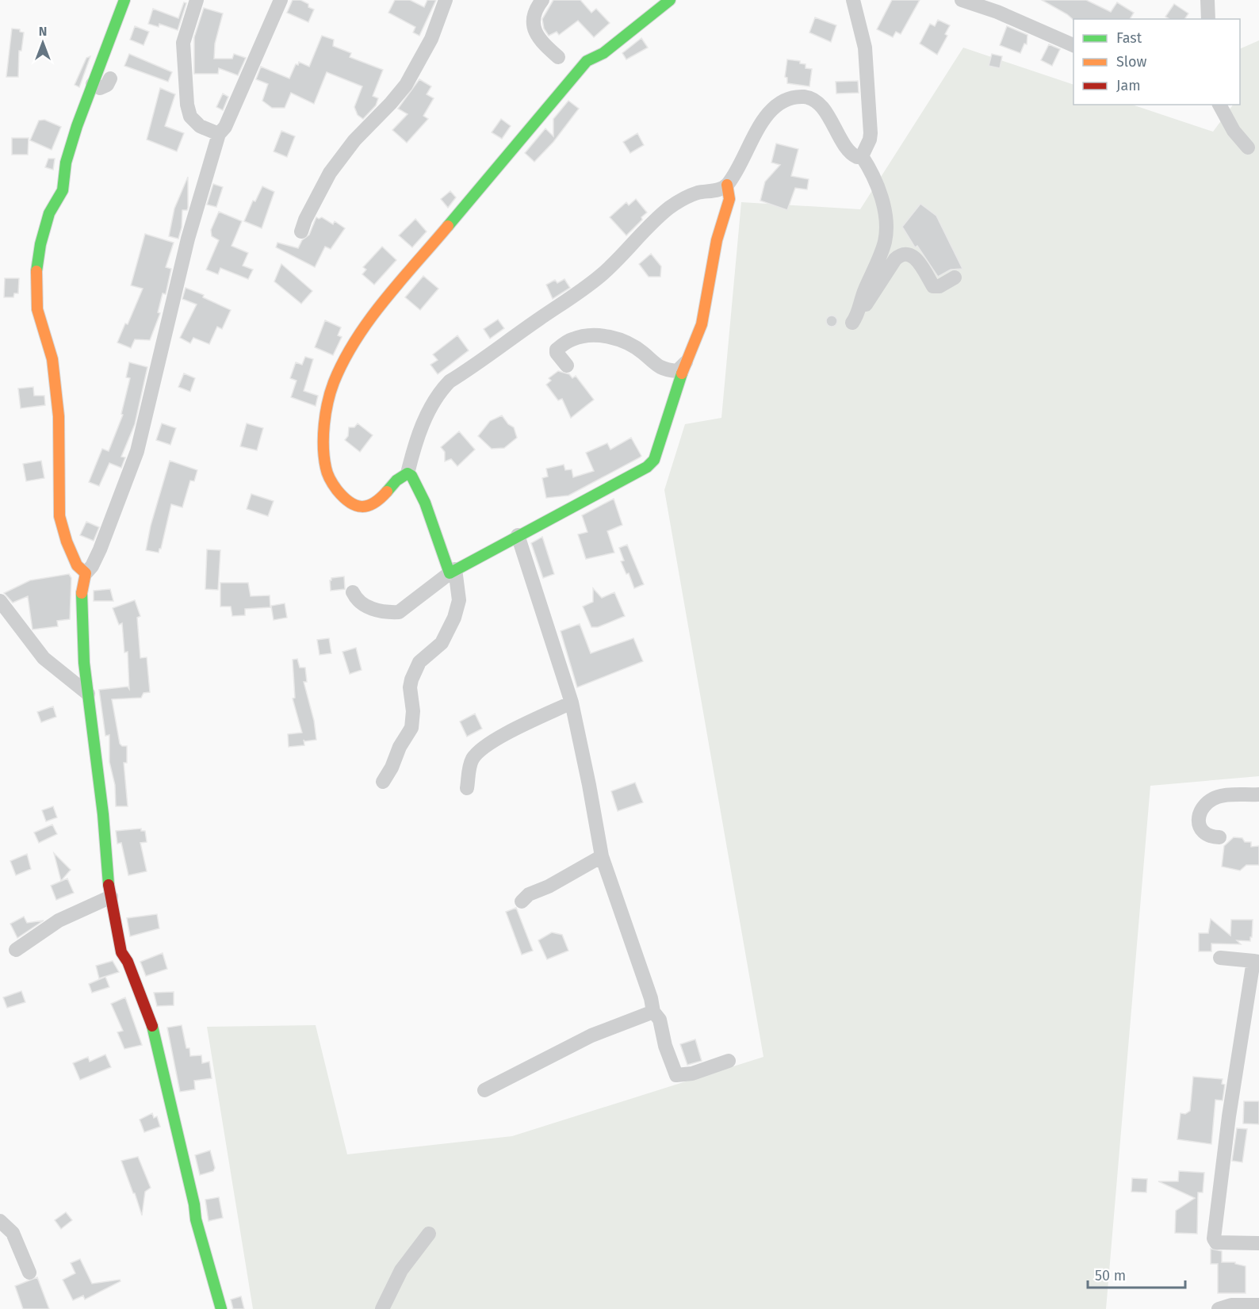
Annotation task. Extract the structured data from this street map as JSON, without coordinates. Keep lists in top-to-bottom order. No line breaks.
{"legend":["Fast","Slow","Jam"],"scale_bar":"50 m","north":"top"}
